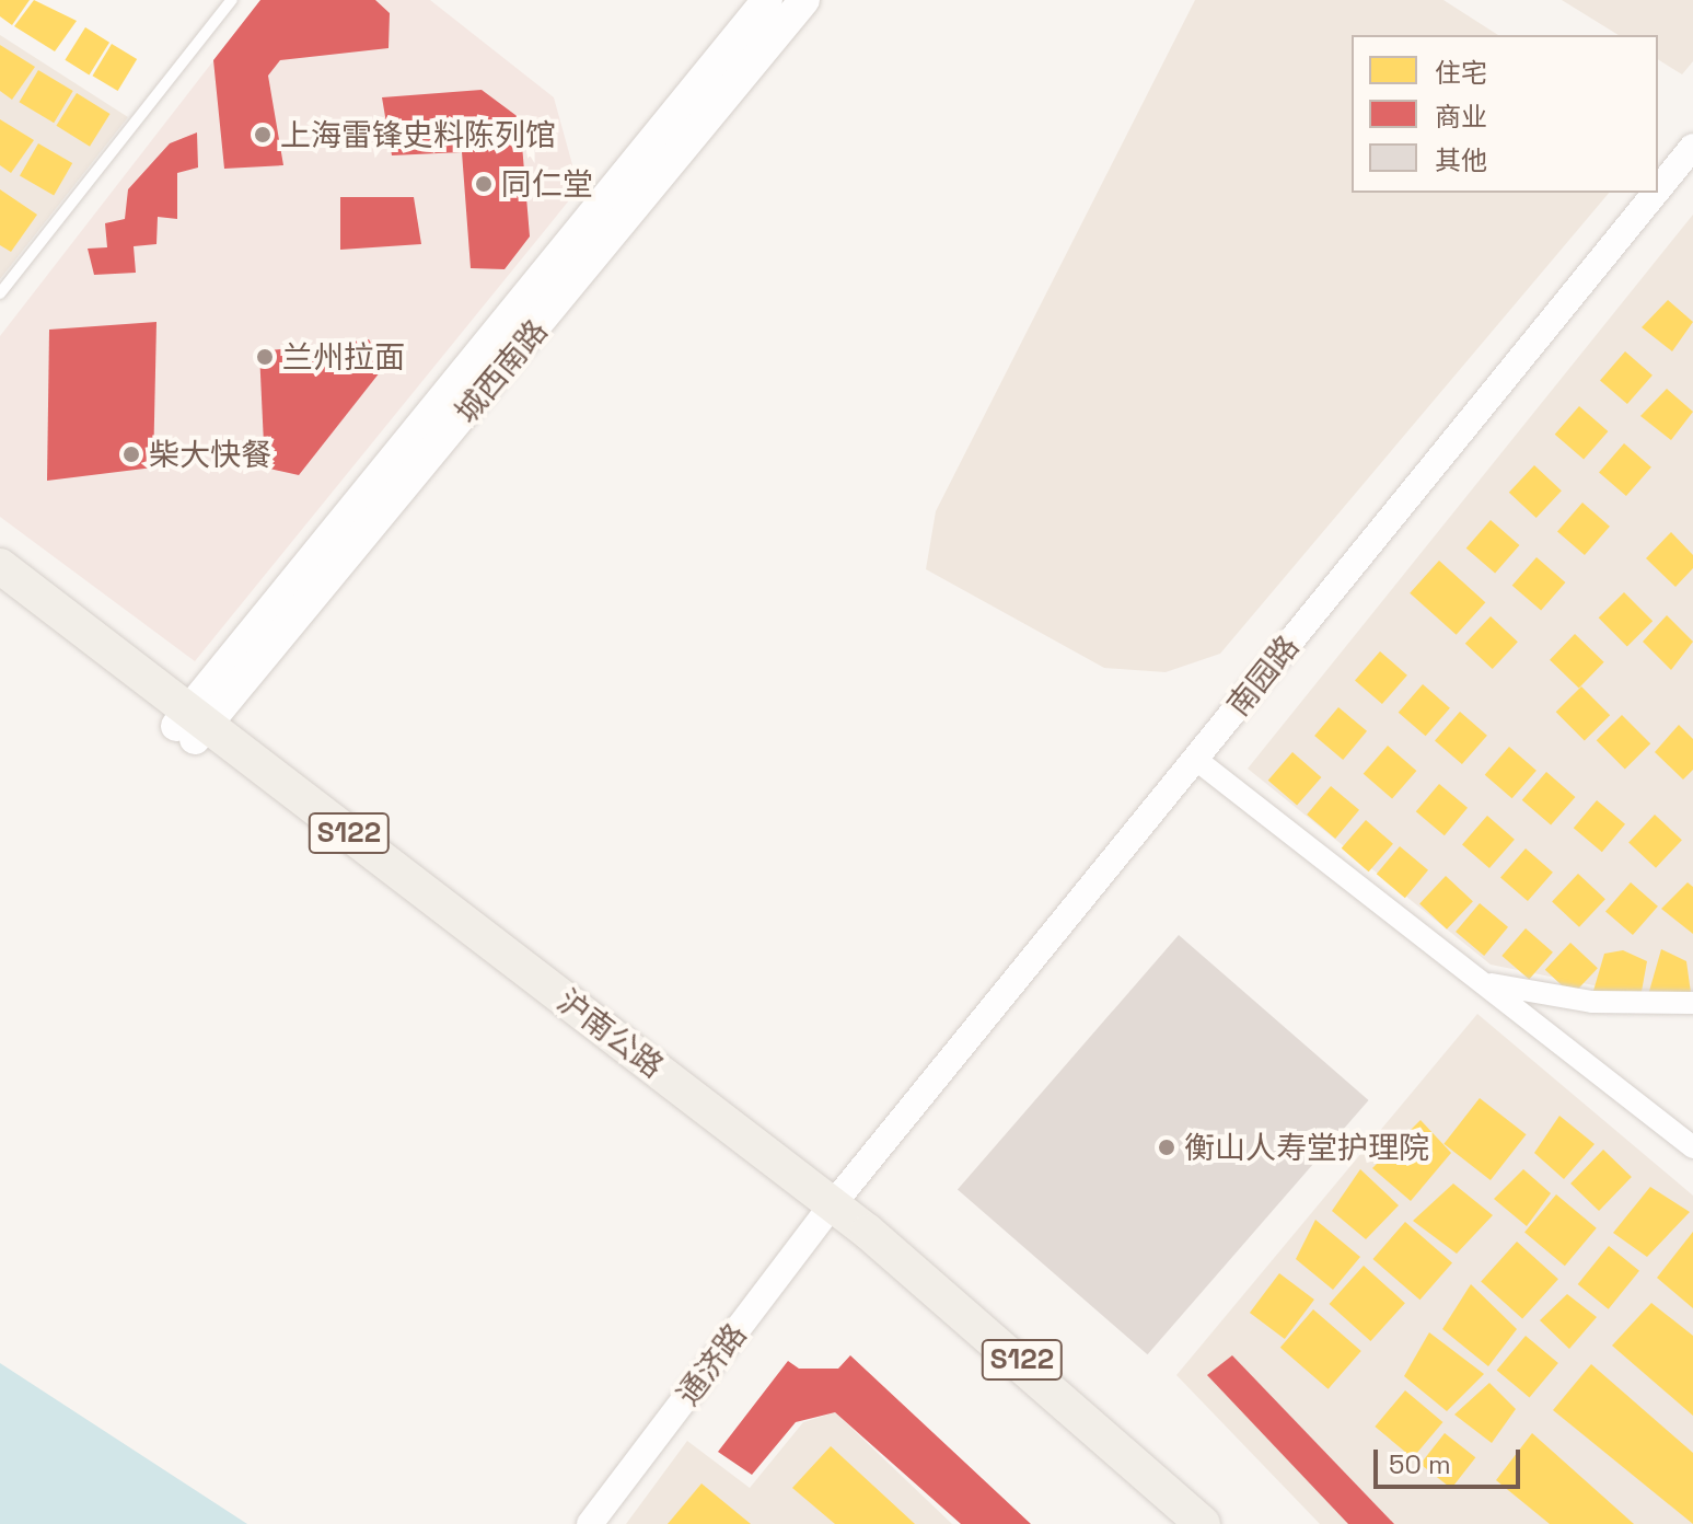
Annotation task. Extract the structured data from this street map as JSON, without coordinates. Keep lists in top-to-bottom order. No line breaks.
{"streets":{"main road":["城西南路","S122","沪南公路"],"street":["南园路","通济路"]},"crossings":[["城西南路","沪南公路"],["南园路","沪南公路"],["南园路","通济路"],["沪南公路","通济路"]],"places":["上海雷锋史料陈列馆","同仁堂","兰州拉面","柴大快餐","衡山人寿堂护理院"],"legend":["住宅","商业","其他"],"scale_bar":"50 m"}
